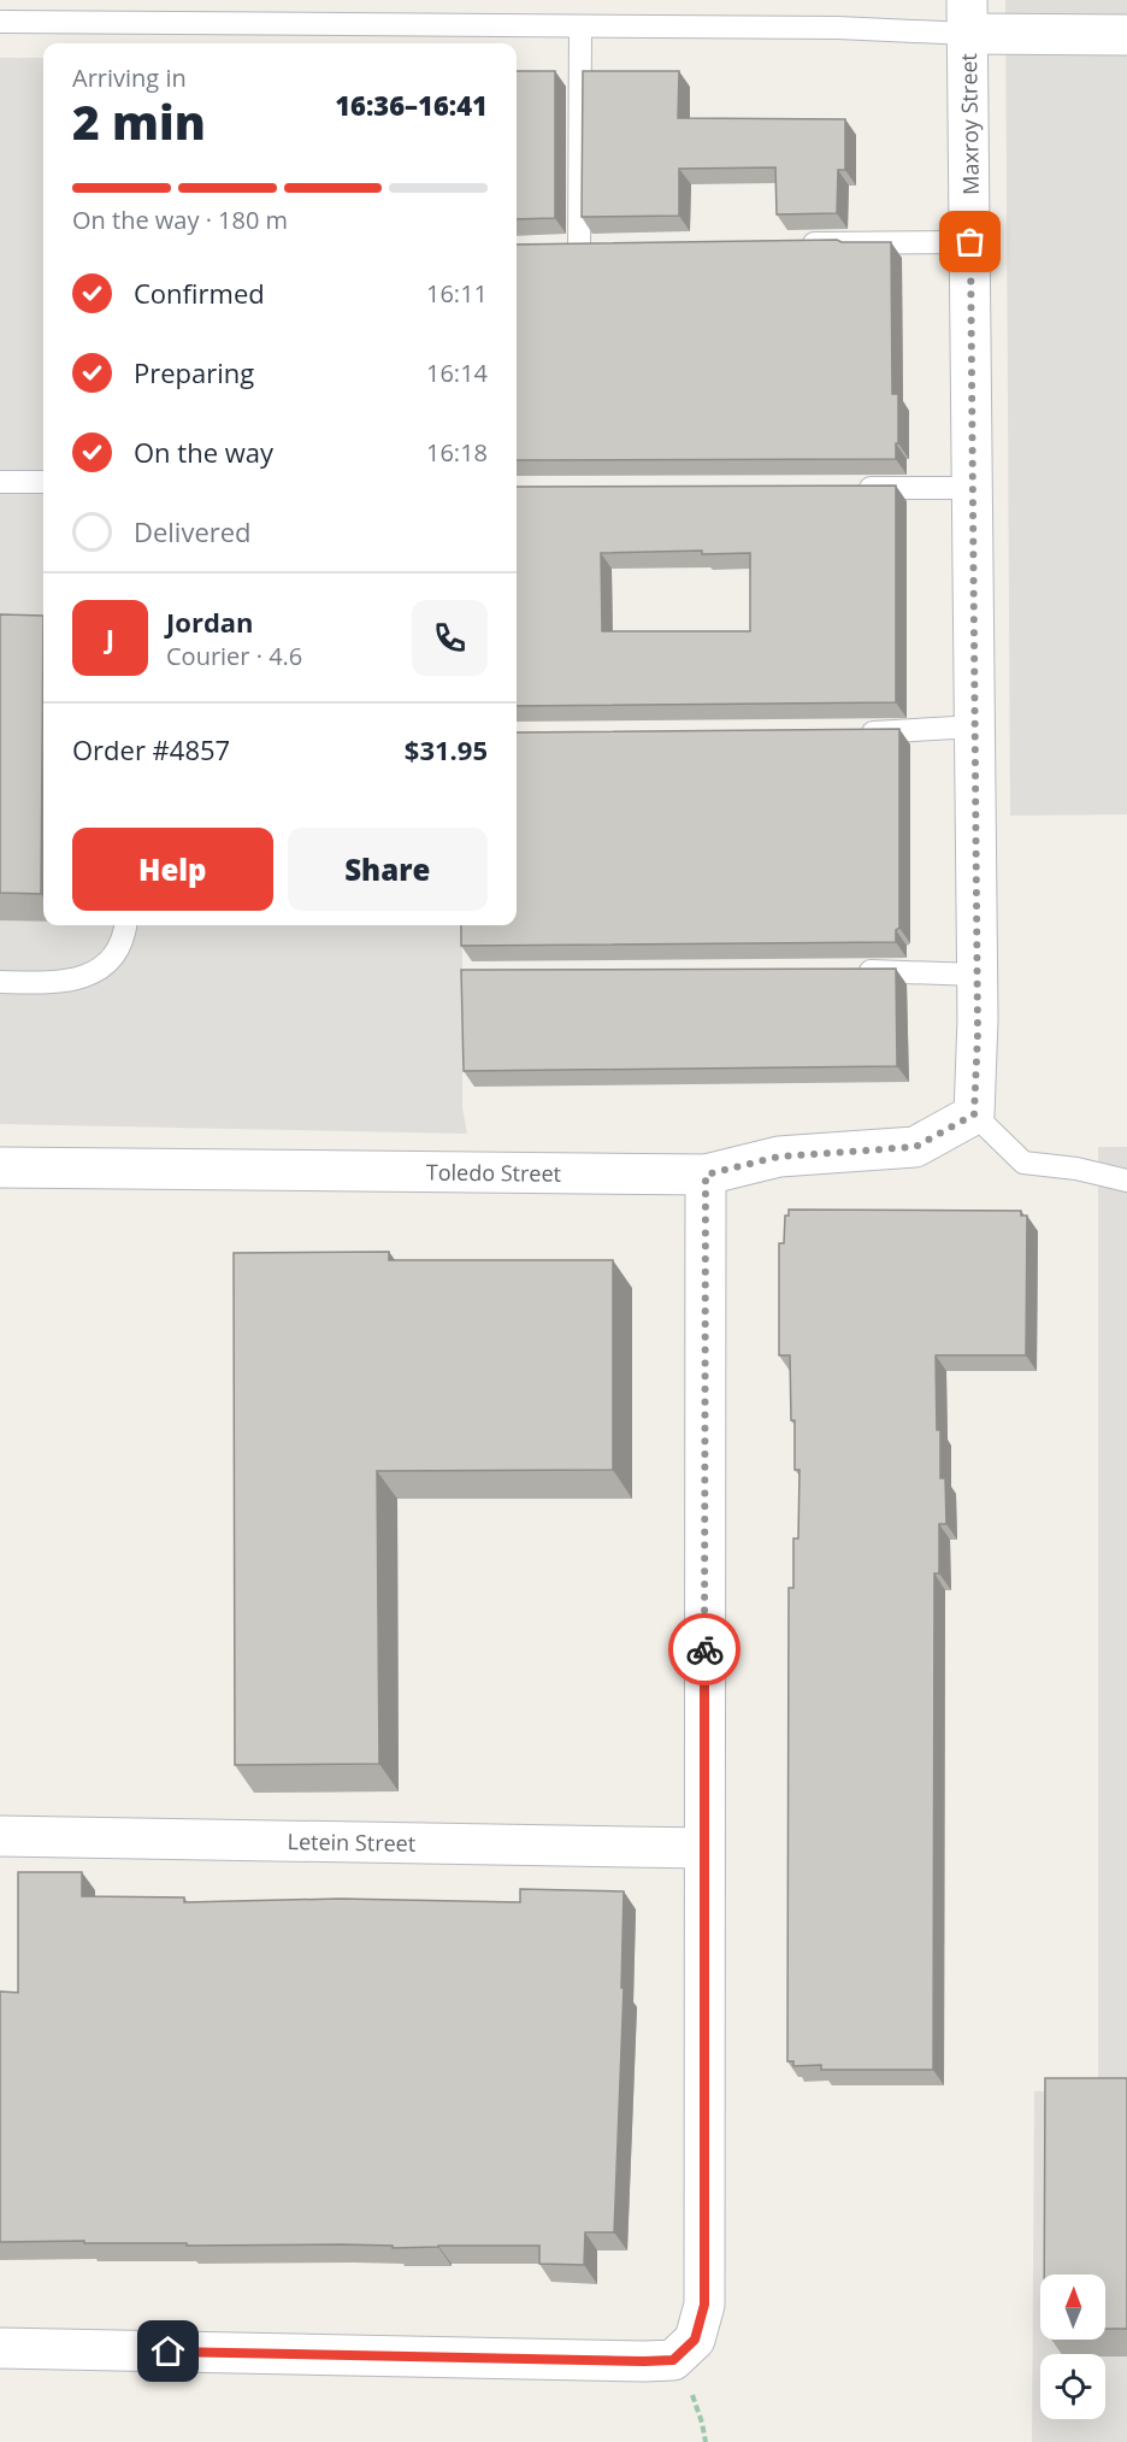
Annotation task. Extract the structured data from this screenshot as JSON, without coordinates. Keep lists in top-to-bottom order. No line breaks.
{"streets":{"street":["Maxroy Street","Toledo Street","Letein Street"]},"crossings":[["Maxroy Street","Toledo Street"]],"north":"top","page":{"heading":["2 min","Arriving in","16:36–16:41"],"panel":["Jordan","Courier · 4.6","Order #4857","$31.95"],"bar":"On the way · 180 m","list":[["Confirmed","16:11"],["Preparing","16:14"],["On the way","16:18"],"Delivered"],"round":"J","buttons":["Help","Share"]}}
